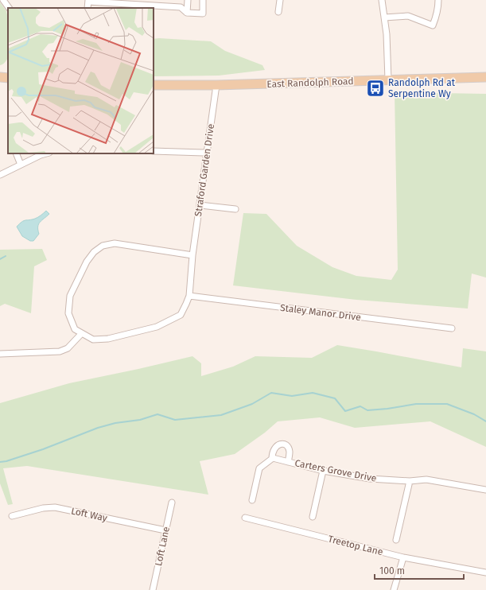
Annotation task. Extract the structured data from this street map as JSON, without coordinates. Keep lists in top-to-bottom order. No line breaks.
{"streets":{"main road":["East Randolph Road"],"street":["Straford Garden Drive","Staley Manor Drive","Carters Grove Drive","Loft Way","Treetop Lane","Loft Lane"]},"crossings":[["East Randolph Road","Straford Garden Drive"],["Straford Garden Drive","Staley Manor Drive"],["Loft Way","Loft Lane"]],"places":{"bus stop":["Randolph Rd at Serpentine Wy"]},"scale_bar":"100 m"}
